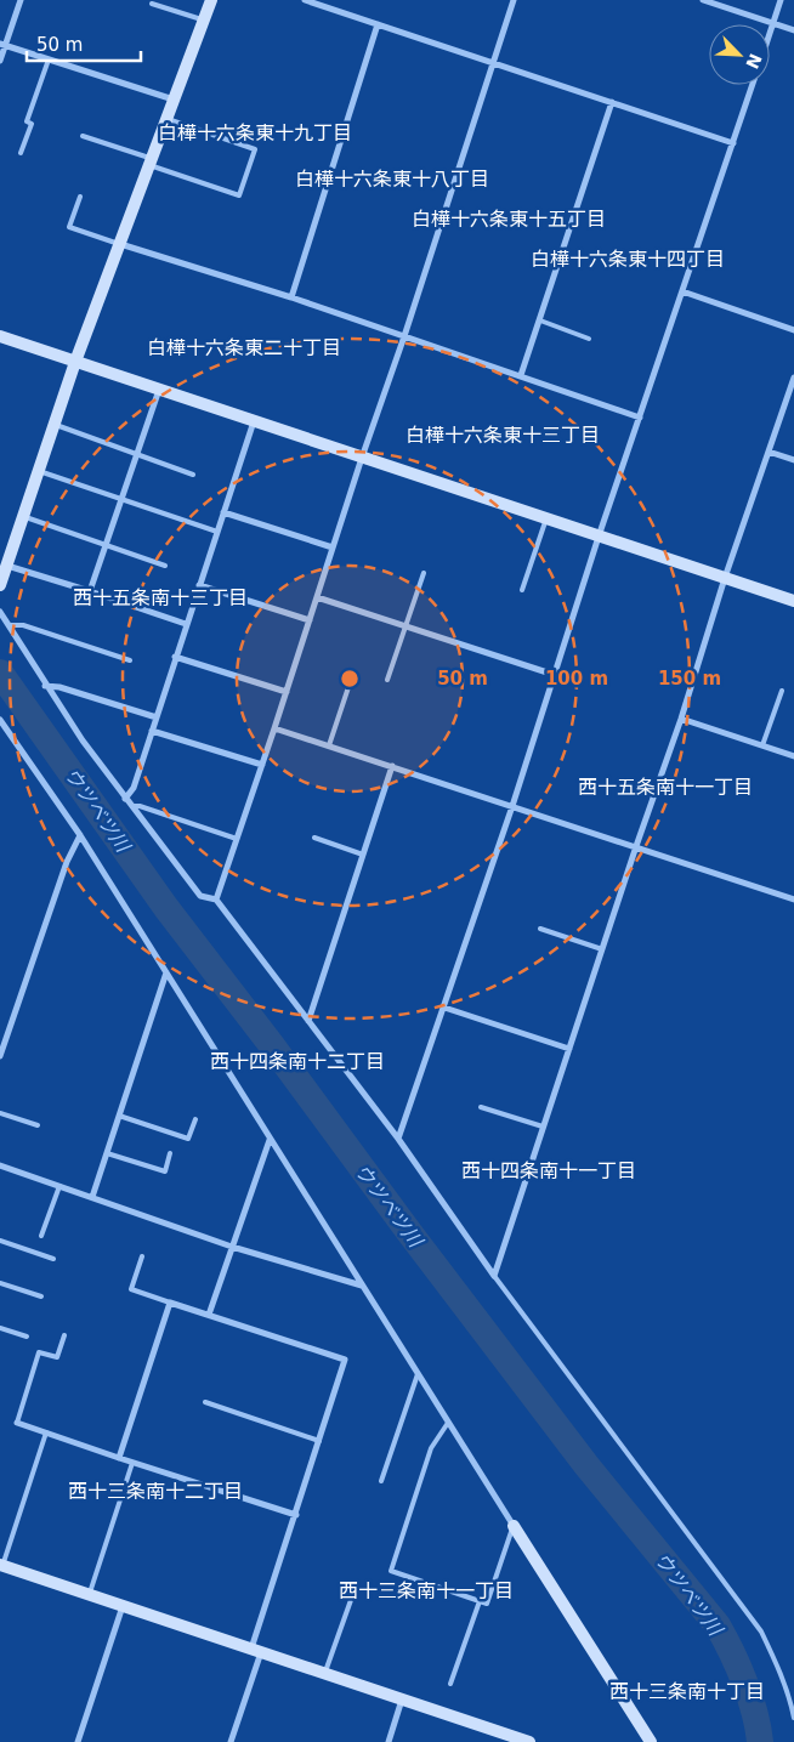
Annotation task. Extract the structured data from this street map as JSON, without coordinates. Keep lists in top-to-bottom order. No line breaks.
{"districts":["白樺十六条東十九丁目","白樺十六条東十八丁目","白樺十六条東十五丁目","白樺十六条東十四丁目","白樺十六条東二十丁目","白樺十六条東十三丁目","西十五条南十三丁目","西十五条南十一丁目","西十四条南十二丁目","西十四条南十一丁目","西十三条南十二丁目","西十三条南十一丁目","西十三条南十丁目"],"water":["ウツベツ川"],"scale_bar":"50 m","north":"bottom right","rings":["50 m","100 m","150 m"]}
